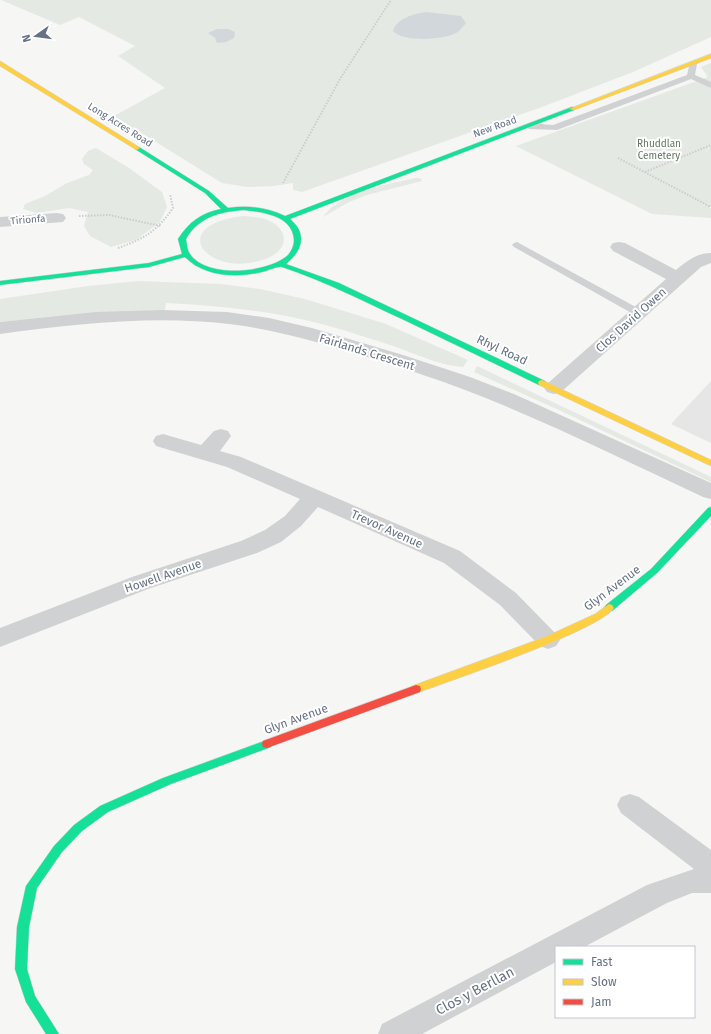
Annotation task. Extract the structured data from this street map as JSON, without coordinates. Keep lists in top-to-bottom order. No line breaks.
{"streets":{"main road":["Long Acres Road","New Road","Rhyl Road","Glyn Avenue"],"street":["Tirionfa","Clos David Owen","Fairlands Crescent","Trevor Avenue","Howell Avenue","Clos y Berllan"]},"crossings":[["Long Acres Road","New Road"],["Long Acres Road","Rhyl Road"],["New Road","Rhyl Road"],["Clos David Owen","Rhyl Road"],["Trevor Avenue","Howell Avenue"],["Trevor Avenue","Glyn Avenue"]],"parks":["Rhuddlan Cemetery"],"legend":["Fast","Slow","Jam"],"north":"left"}
